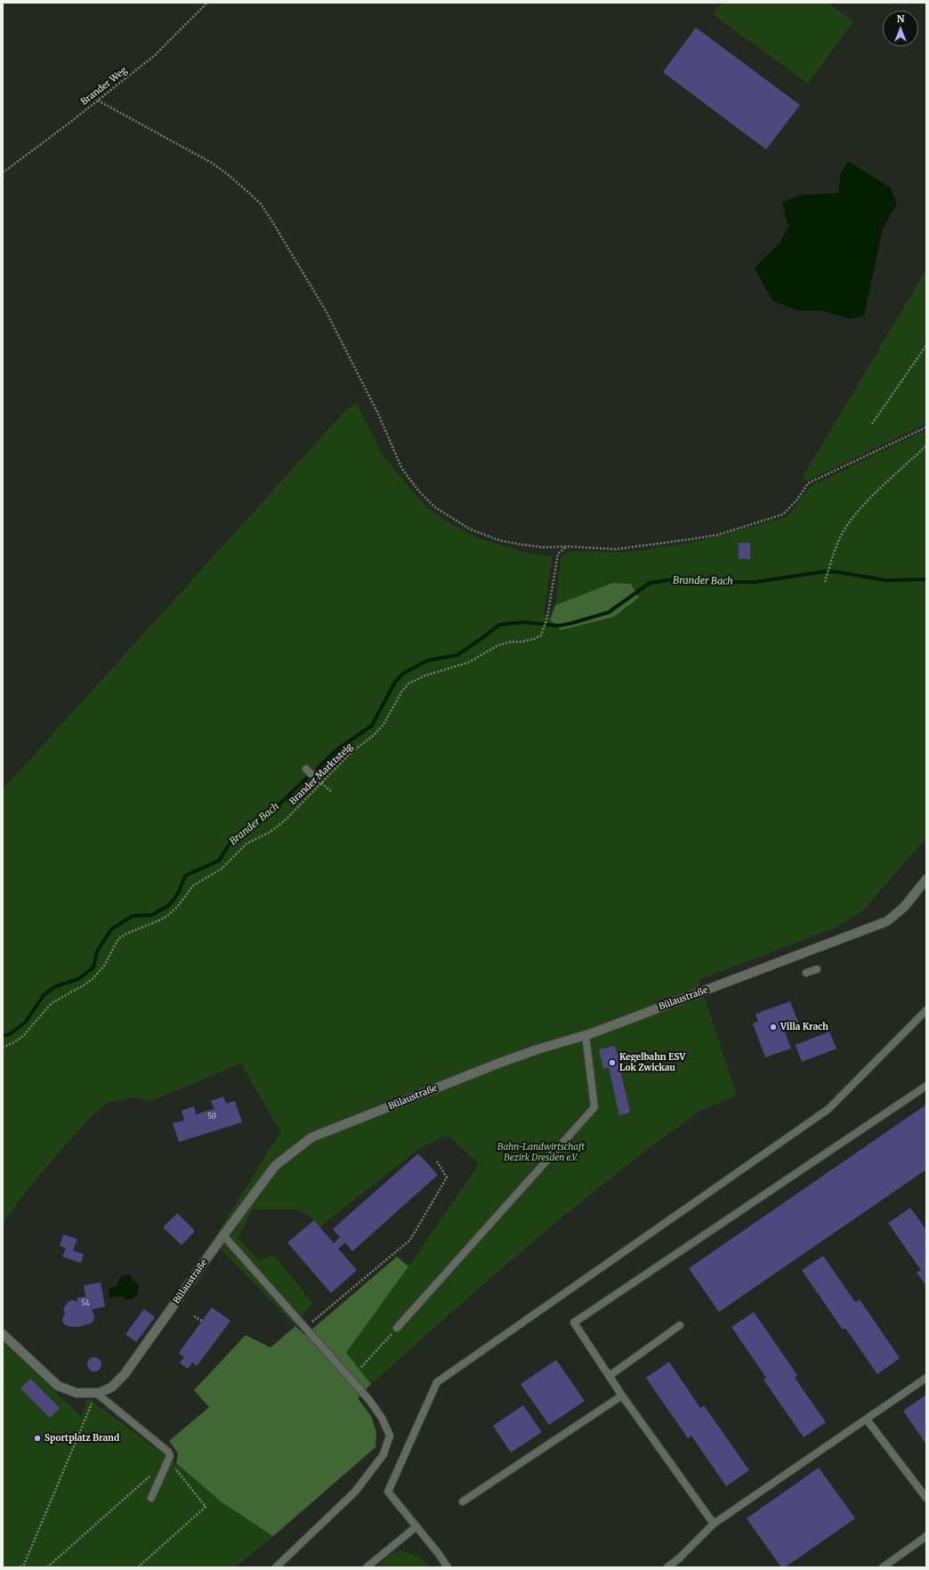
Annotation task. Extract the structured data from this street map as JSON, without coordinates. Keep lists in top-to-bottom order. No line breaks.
{"streets":{"street":["Bülaustraße"],"path":["Brander Weg","Brander Marktsteig"]},"water":["Brander Bach"],"parks":["Bahn-Landwirtschaft Bezirk Dresden e.V."],"places":["Villa Krach","Kegelbahn ESV Lok Zwickau","Sportplatz Brand"],"house_numbers":["50","54"],"north":"top"}
